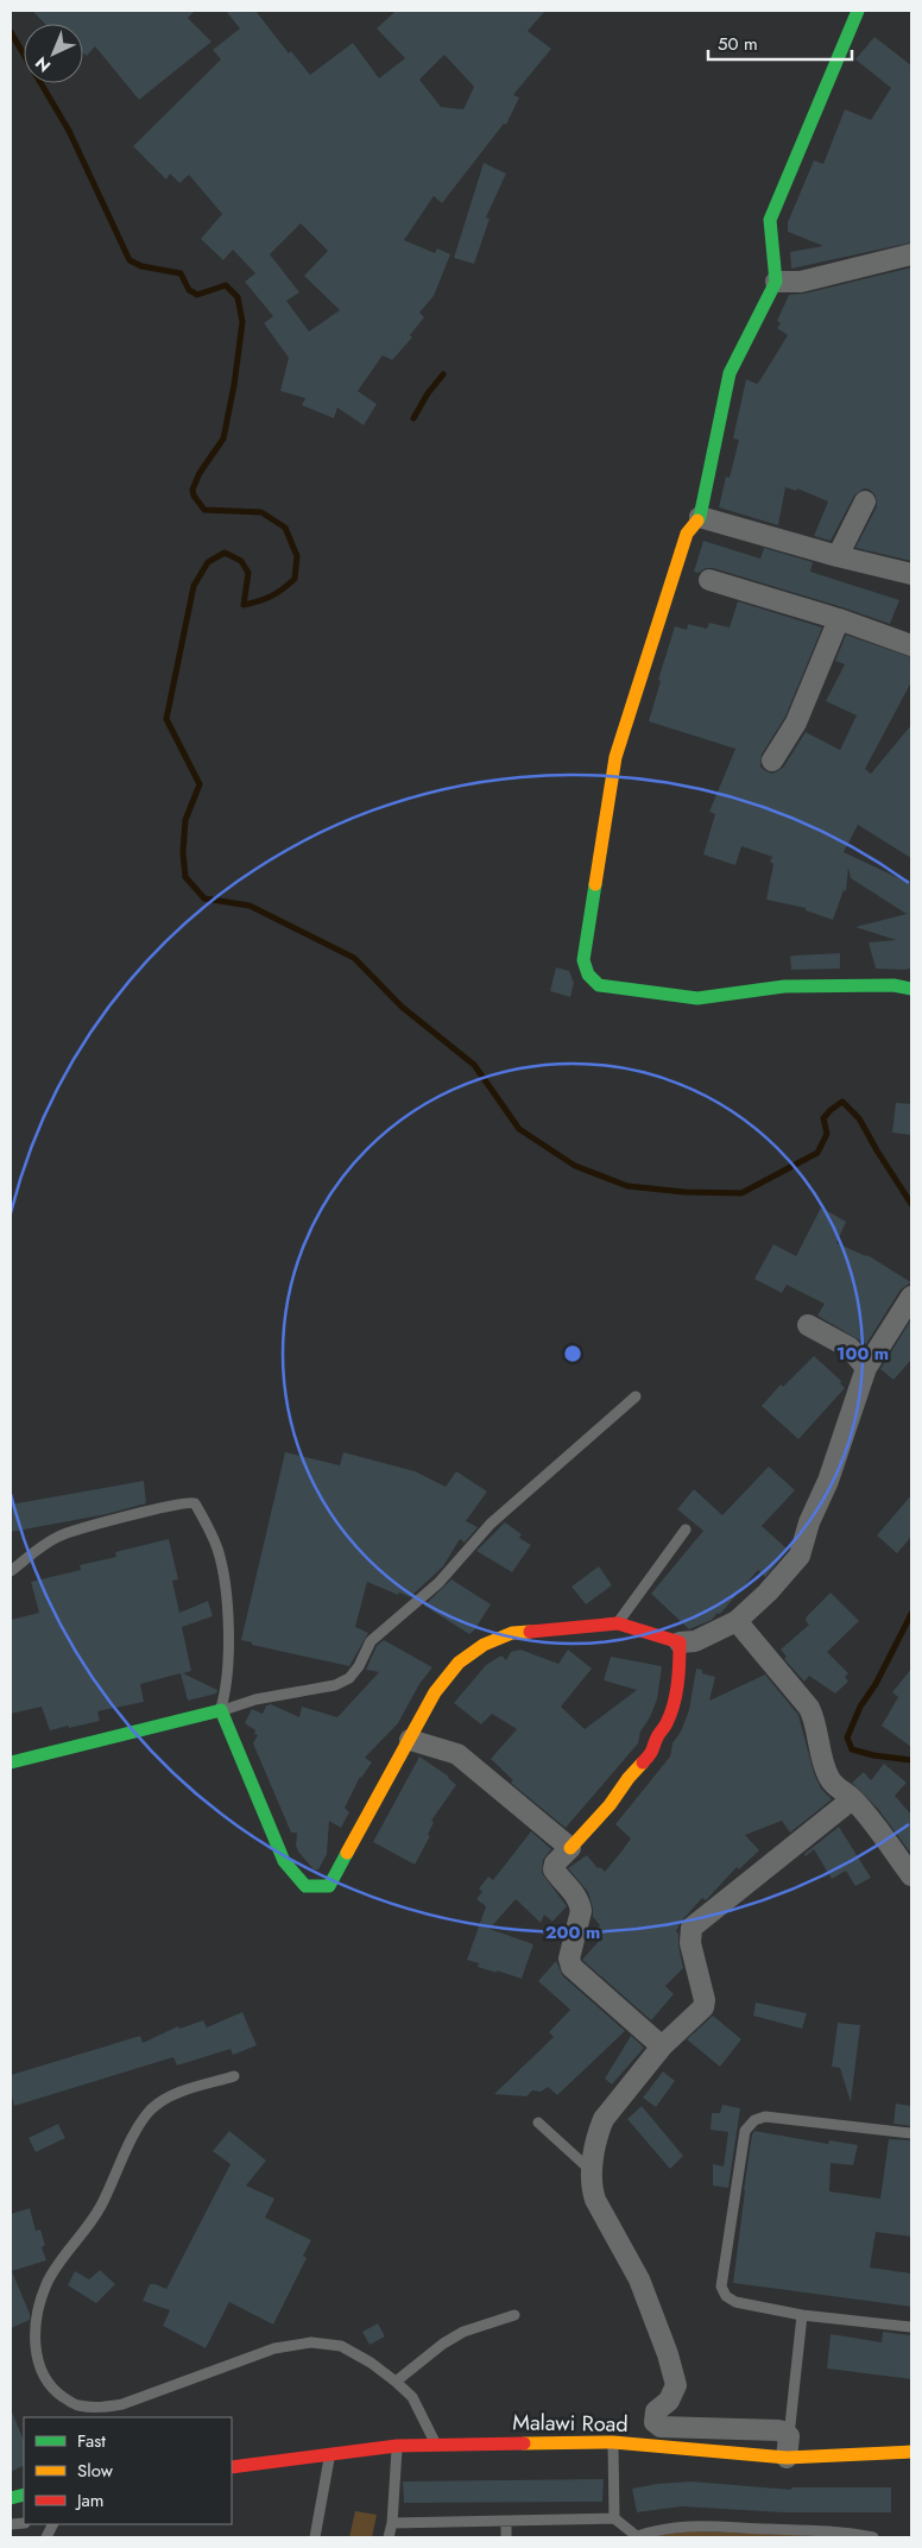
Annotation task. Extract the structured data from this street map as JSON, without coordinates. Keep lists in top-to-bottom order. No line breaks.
{"streets":{"street":["Malawi Road"]},"legend":["Fast","Slow","Jam"],"scale_bar":"50 m","north":"bottom left","rings":["100 m","200 m"]}
